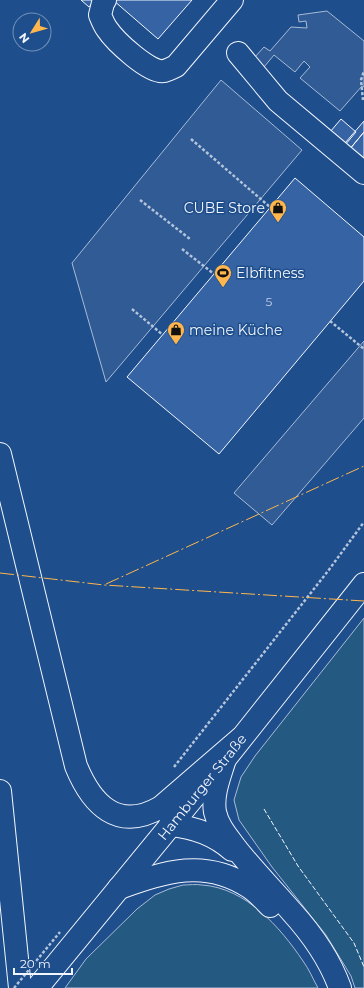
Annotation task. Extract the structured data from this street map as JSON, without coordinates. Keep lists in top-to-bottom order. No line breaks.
{"streets":{"main road":["Hamburger Straße"]},"places":{"shop":["CUBE Store","meine Küche"],"sports":["Elbfitness"]},"house_numbers":["5"],"scale_bar":"20 m","north":"bottom left"}
